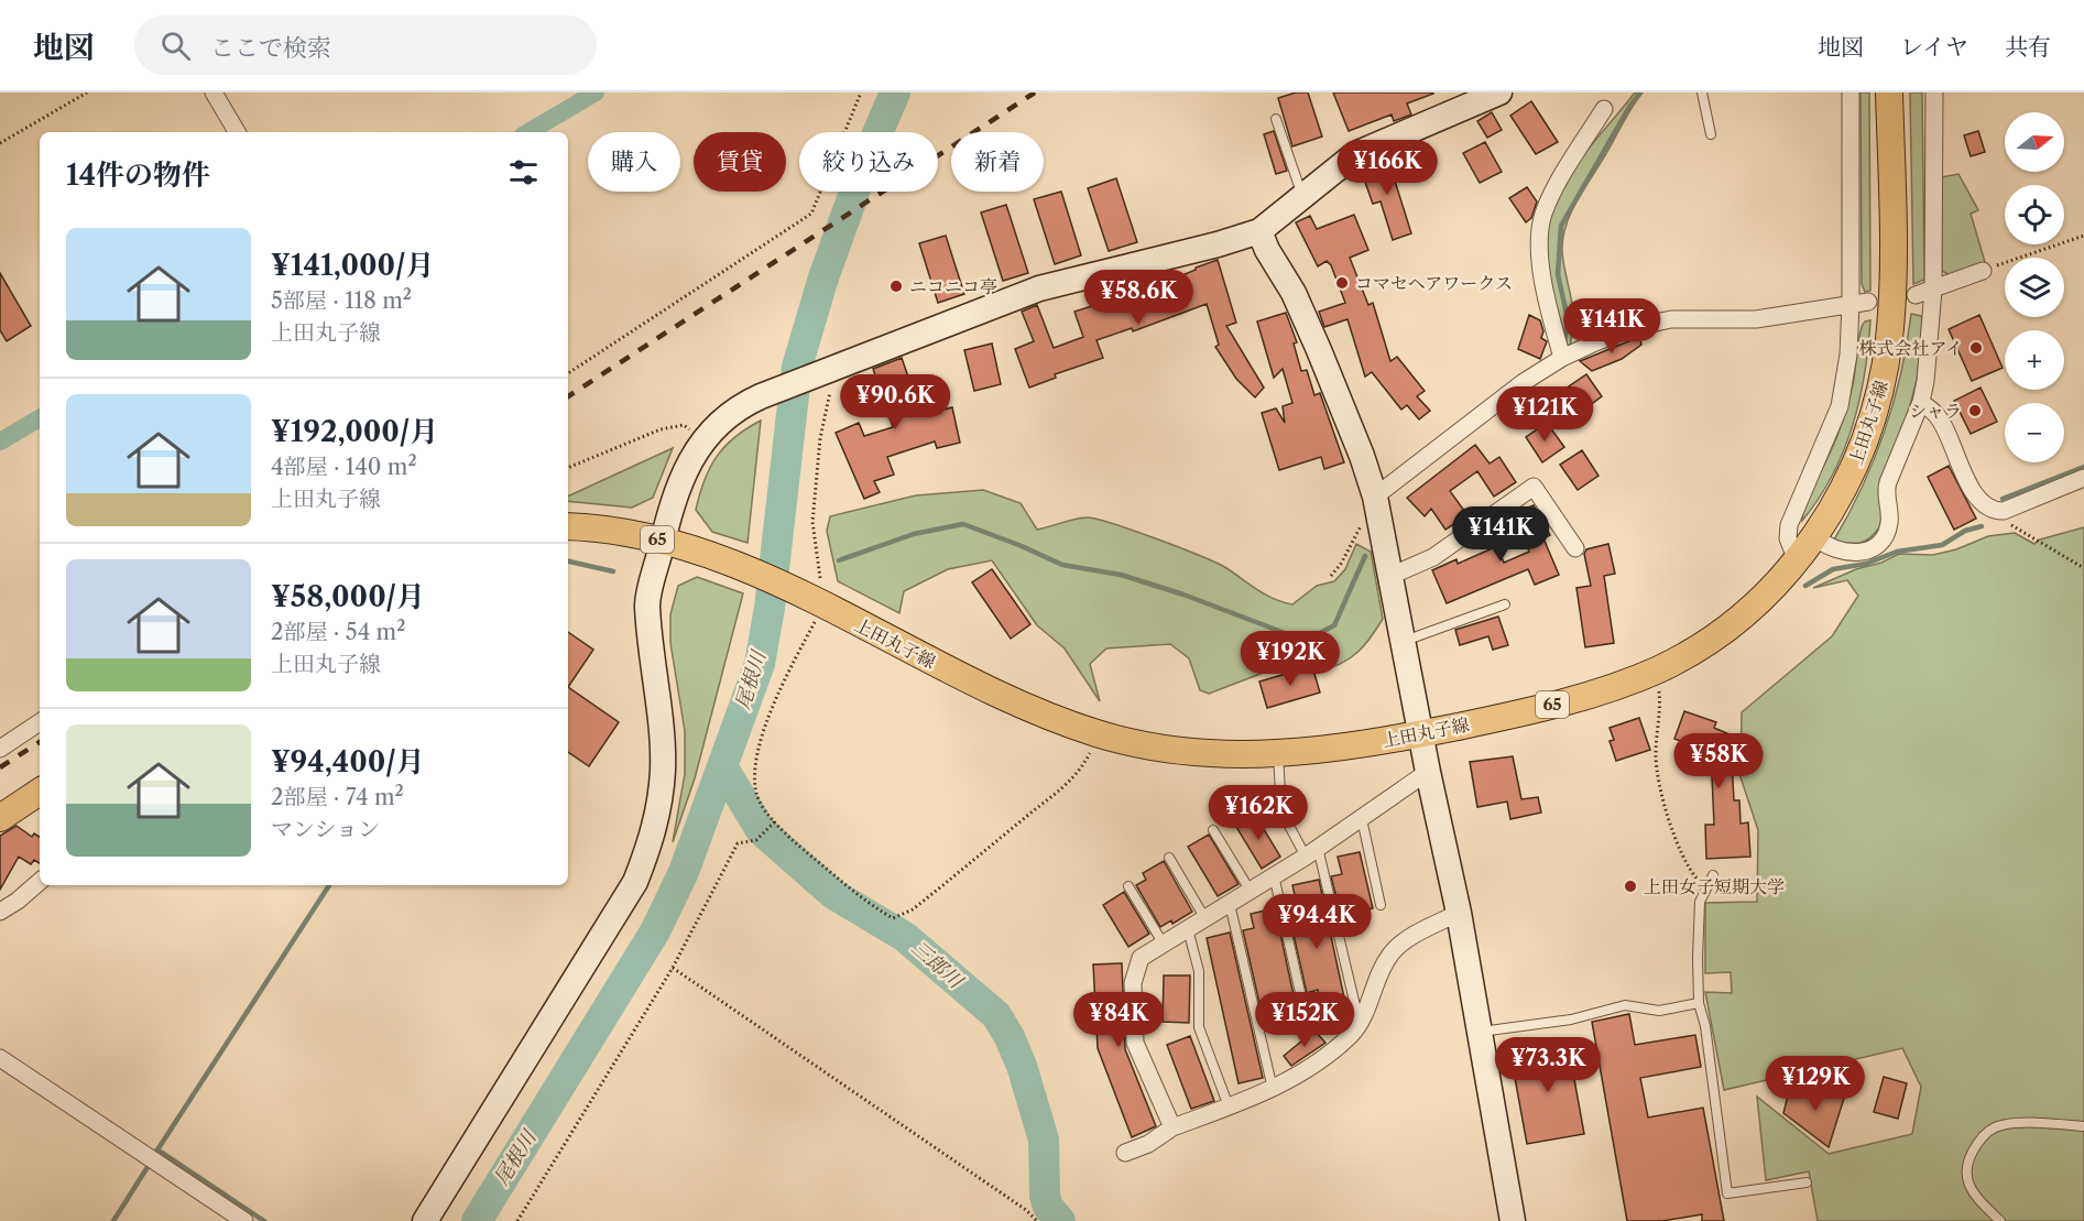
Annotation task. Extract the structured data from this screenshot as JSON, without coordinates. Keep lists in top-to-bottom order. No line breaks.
{"streets":{"main road":["上田丸子線","65"]},"water":["尾根川","三郎川"],"places":["コマセヘアワークス","ニコニコ亭","株式会社アイ","シャラ","上田女子短期大学"],"north":"right","page":{"header":"地図","search":"ここで検索","nav":["地図","レイヤ","共有"],"map_buttons":["+","−"],"chip":["購入","賃貸","絞り込み","新着"],"heading":"14件の物件","price":["¥166K","¥58.6K","¥141K","¥90.6K","¥121K","¥141K","¥192K","¥58K","¥162K","¥94.4K","¥84K","¥152K","¥73.3K","¥129K"],"list":[{"name":"¥141,000/月","note":"5部屋 · 118 m² · 上田丸子線"},{"name":"¥192,000/月","note":"4部屋 · 140 m² · 上田丸子線"},{"name":"¥58,000/月","note":"2部屋 · 54 m² · 上田丸子線"},{"name":"¥94,400/月","note":"2部屋 · 74 m² · マンション"}]}}
